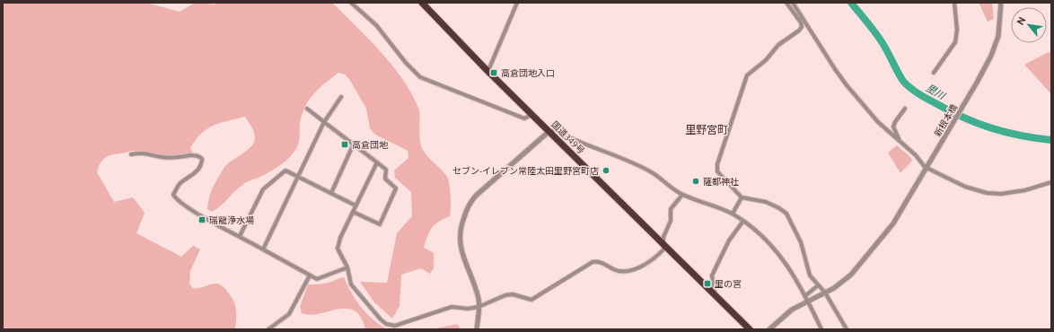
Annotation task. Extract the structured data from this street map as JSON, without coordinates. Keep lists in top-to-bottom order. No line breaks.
{"streets":{"highway":["国道349号"],"street":["新根本橋"]},"districts":["里野宮町"],"water":["里川"],"places":{"transit":["高倉団地入口","高倉団地","瑞龍浄水場","里の宮"],"other":["セブン-イレブン常陸太田里野宮町店","薩都神社"]},"north":"top left"}
